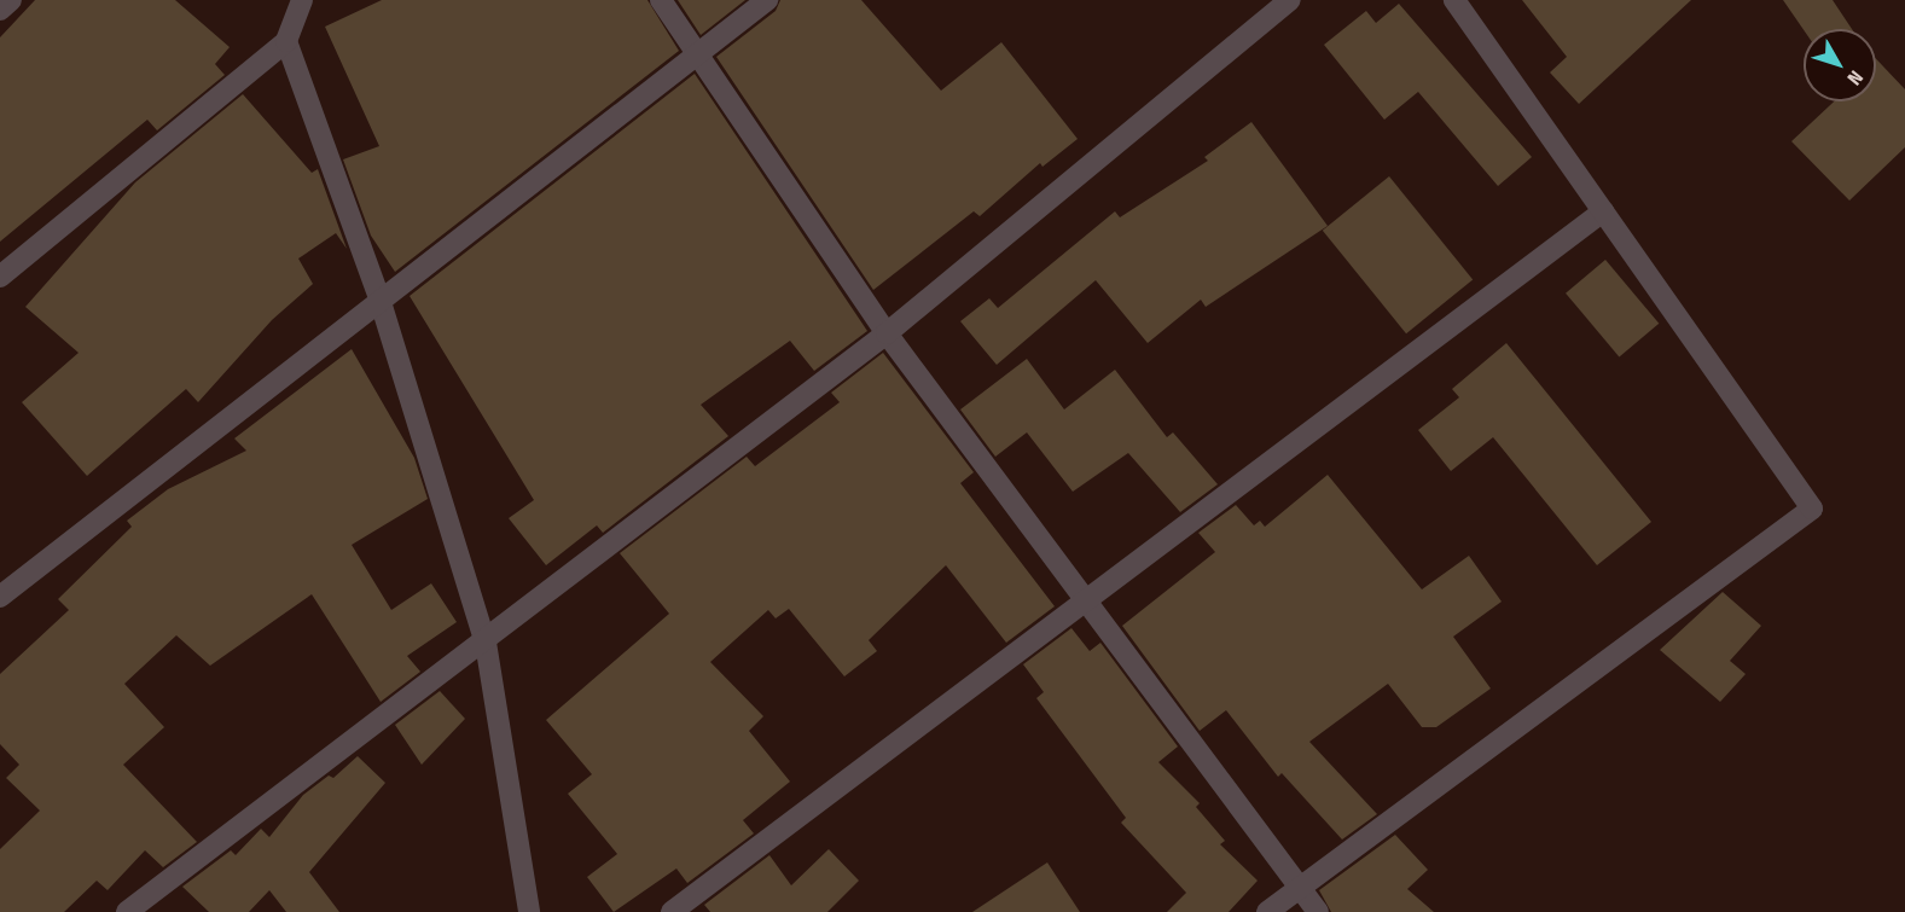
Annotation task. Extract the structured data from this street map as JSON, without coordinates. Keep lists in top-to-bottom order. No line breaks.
{"north":"bottom right"}
